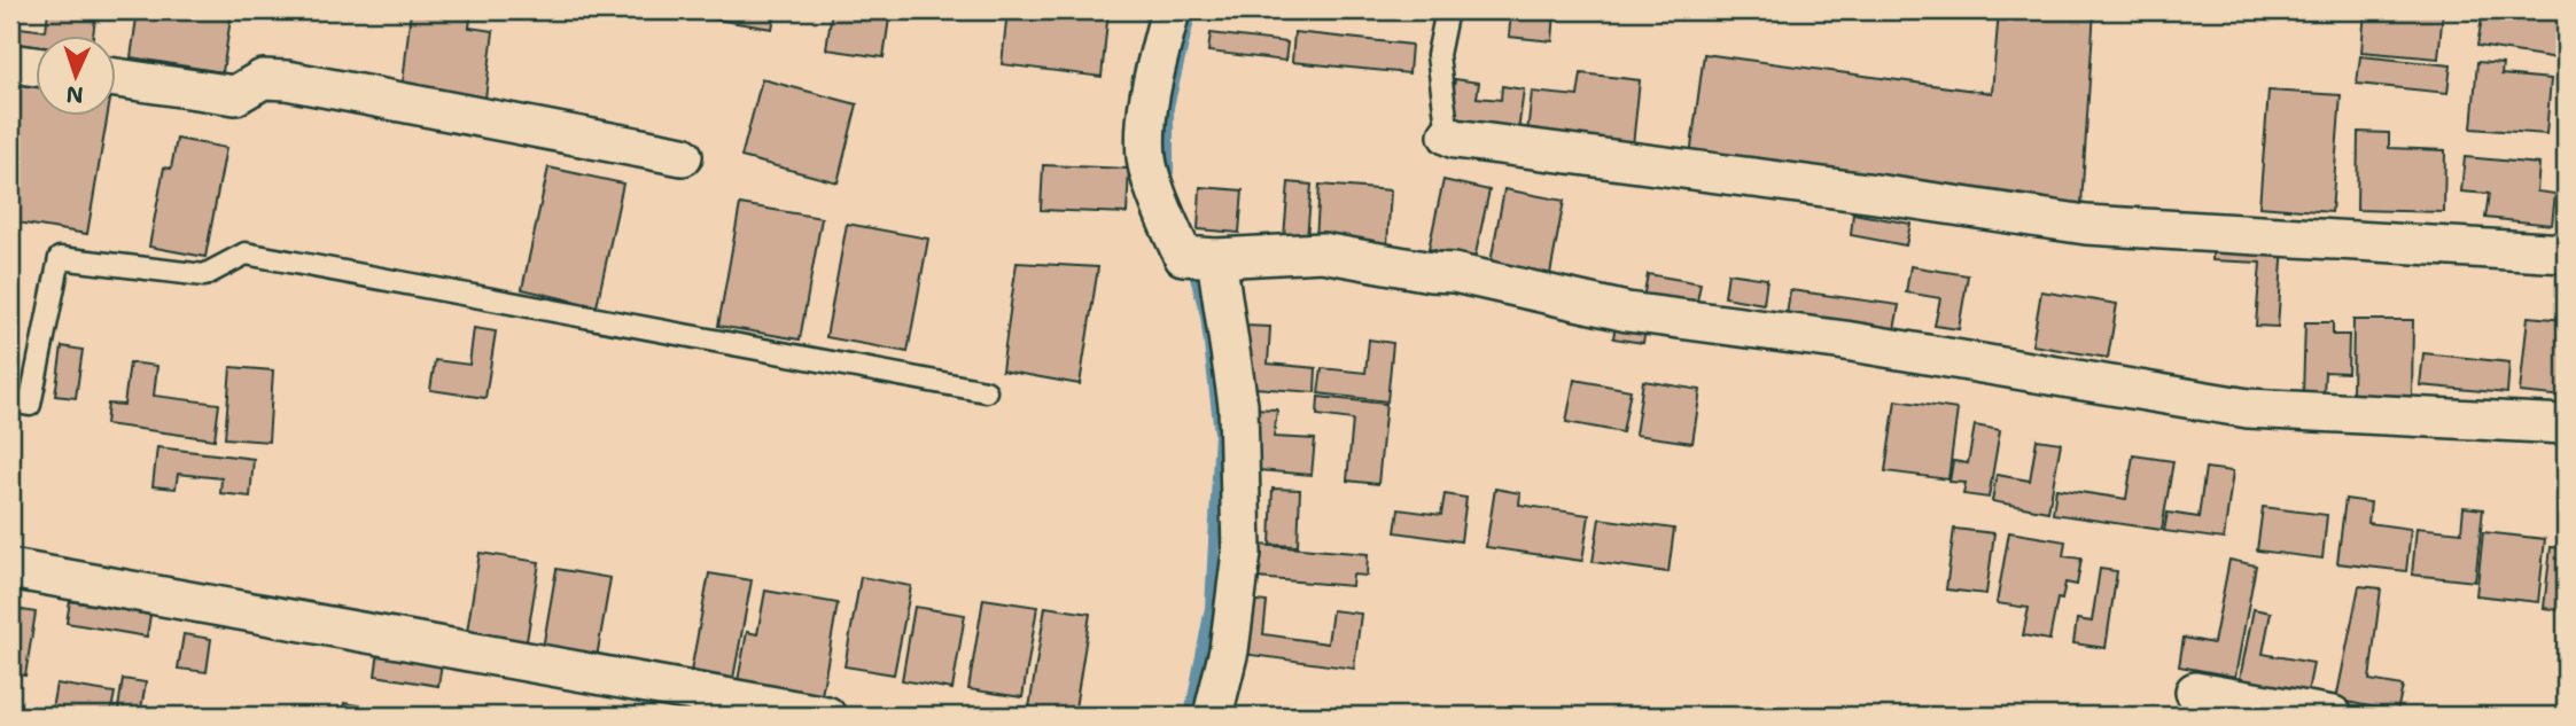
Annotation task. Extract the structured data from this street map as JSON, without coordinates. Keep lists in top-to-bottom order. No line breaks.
{"north":"bottom"}
